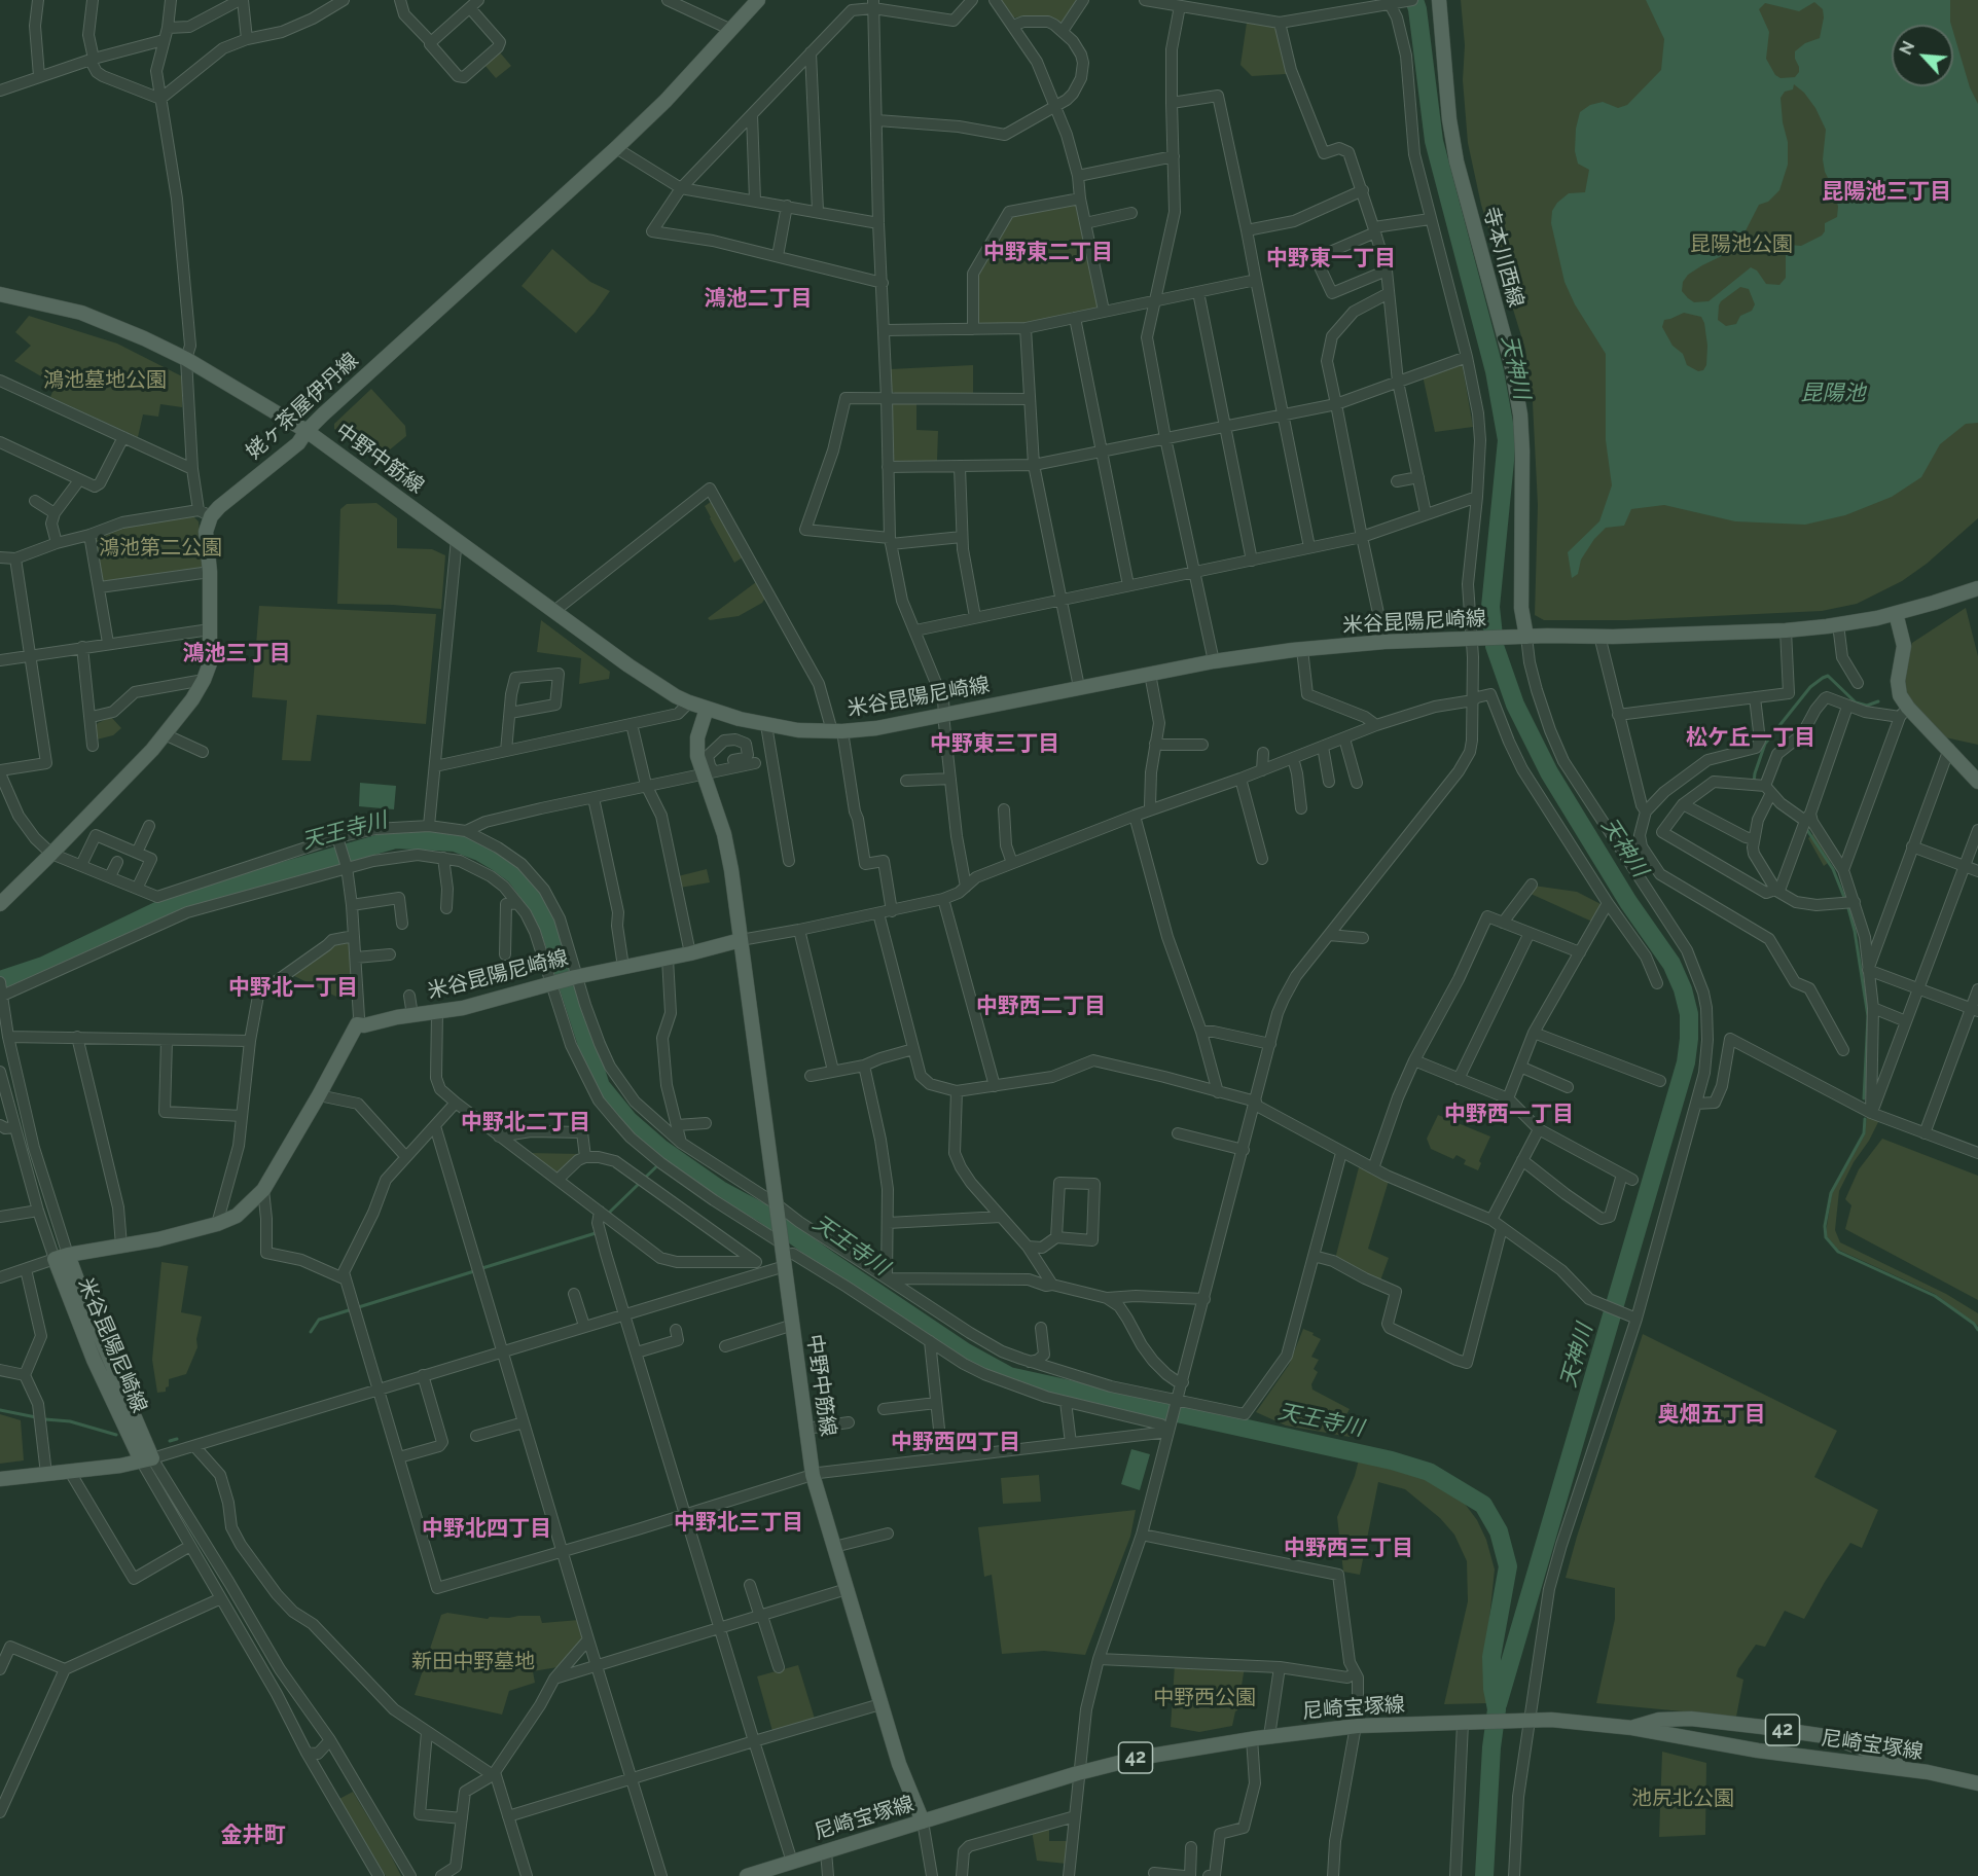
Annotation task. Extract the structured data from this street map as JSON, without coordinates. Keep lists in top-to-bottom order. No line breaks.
{"streets":{"main road":["寺本川西線","姥ヶ茶屋伊丹線","中野中筋線","米谷昆陽尼崎線","尼崎宝塚線","42"]},"crossings":[["寺本川西線","米谷昆陽尼崎線"],["姥ヶ茶屋伊丹線","中野中筋線"],["中野中筋線","米谷昆陽尼崎線"],["中野中筋線","尼崎宝塚線"],["尼崎宝塚線","42"]],"districts":["昆陽池三丁目","中野東二丁目","中野東一丁目","鴻池二丁目","鴻池三丁目","松ケ丘一丁目","中野東三丁目","中野北一丁目","中野西二丁目","中野西一丁目","中野北二丁目","奥畑五丁目","中野西四丁目","中野北三丁目","中野北四丁目","中野西三丁目","金井町"],"water":["天神川","昆陽池","天王寺川"],"parks":["昆陽池公園","鴻池墓地公園","鴻池第二公園","新田中野墓地","中野西公園","池尻北公園"],"north":"top left"}
